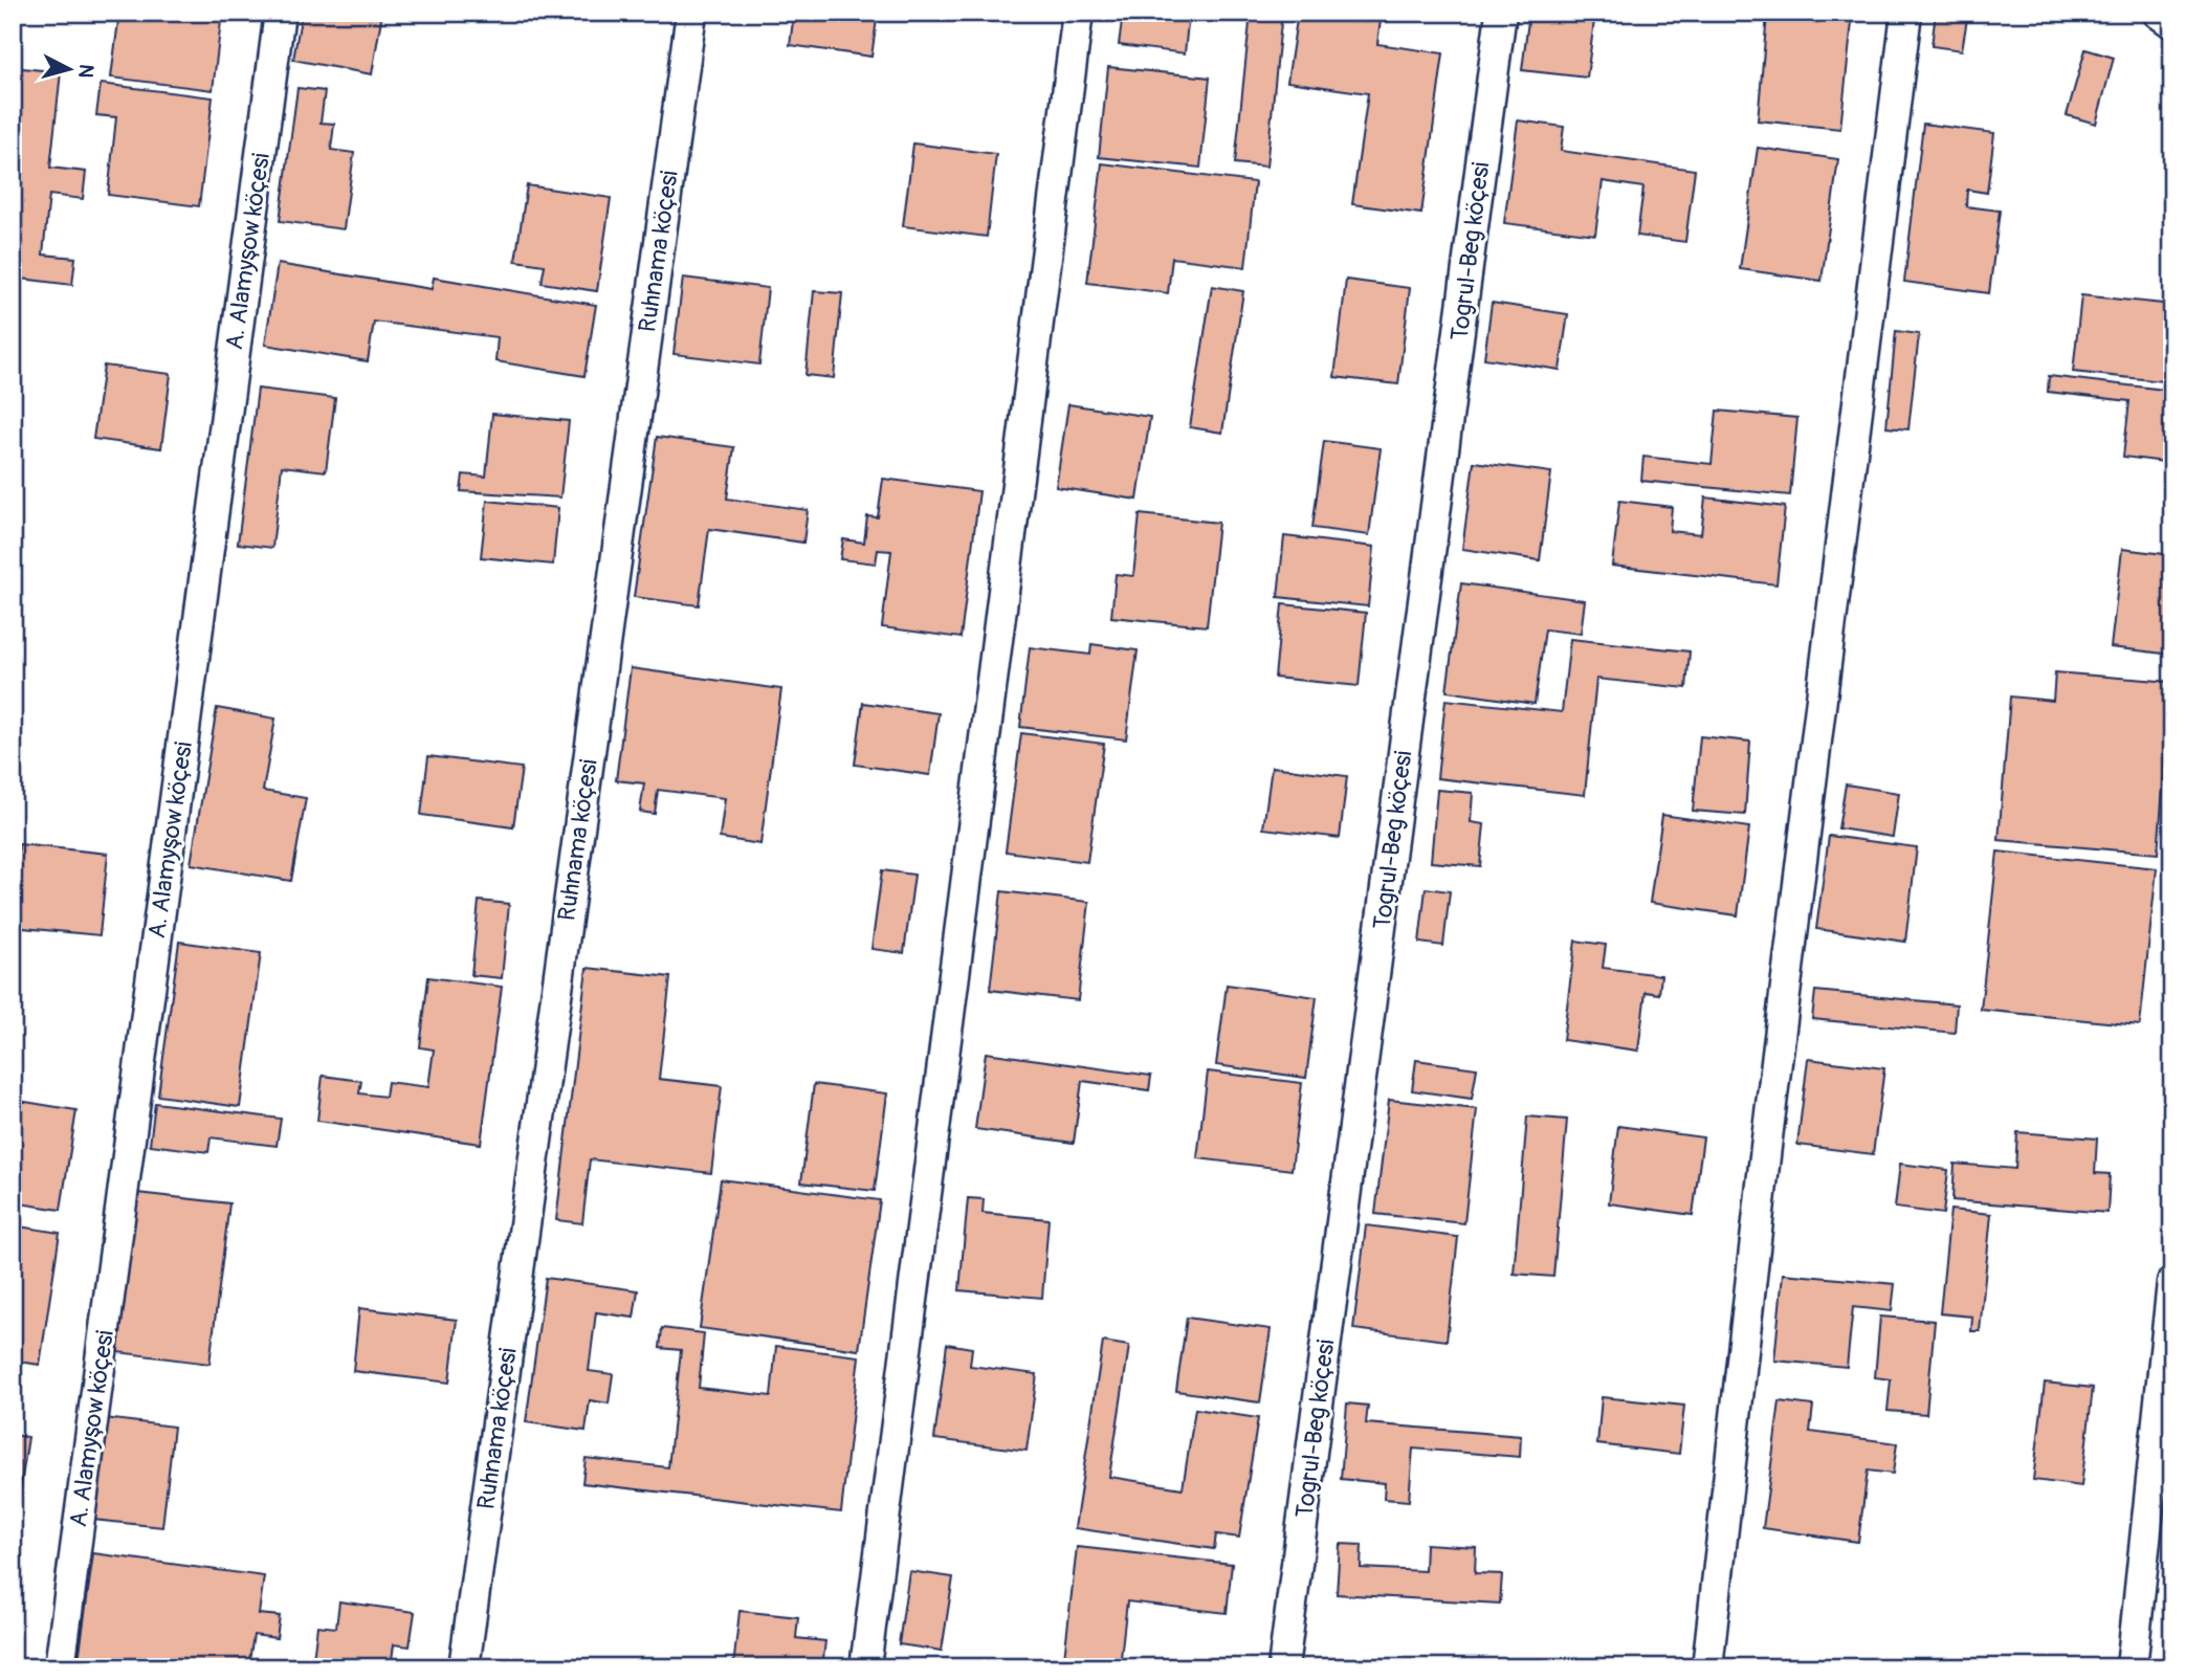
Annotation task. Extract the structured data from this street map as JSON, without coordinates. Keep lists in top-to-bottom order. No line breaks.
{"streets":{"street":["A. Alamyşow köçesi","Ruhnama köçesi","Togrul-Beg köçesi"]},"north":"right"}
